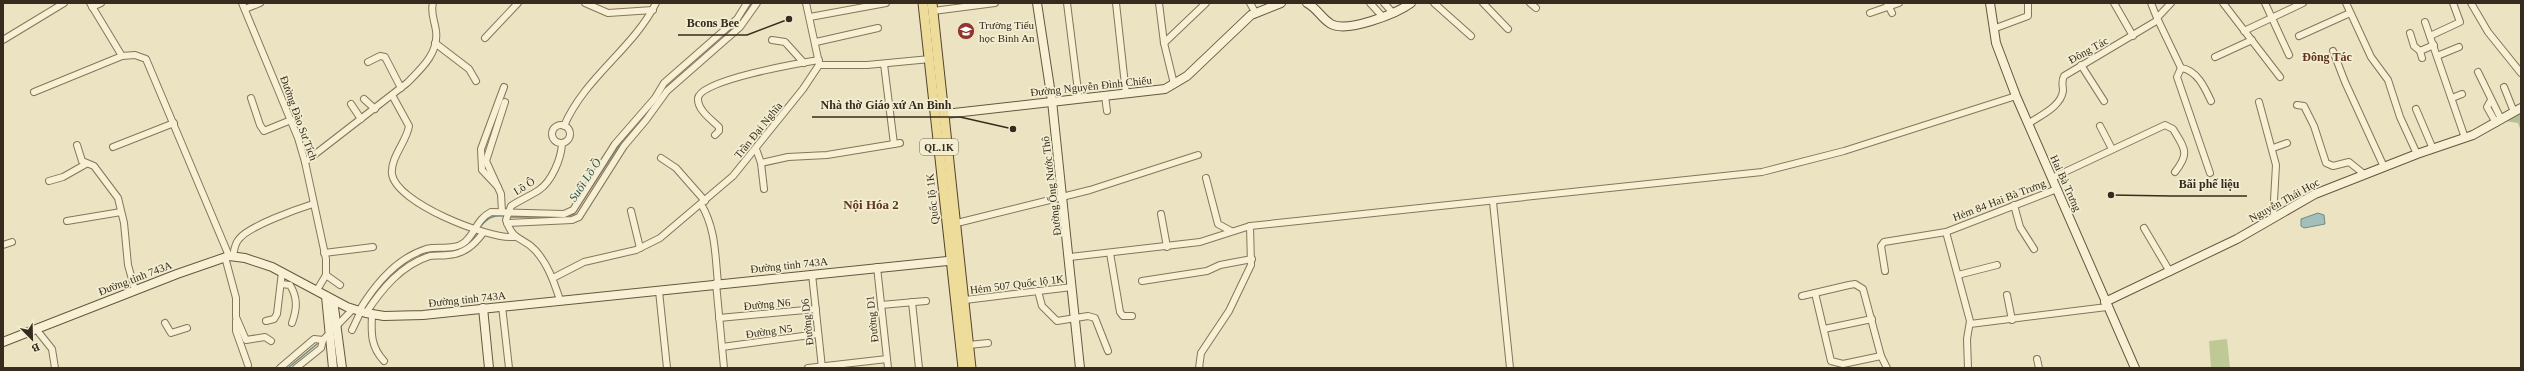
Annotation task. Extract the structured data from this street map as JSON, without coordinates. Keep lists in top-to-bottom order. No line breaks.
{"streets":{"main road":["QL.1K","Quốc lộ 1K"],"street":["Đông Tác","Đường Nguyễn Đình Chiểu","Đường Đào Sư Tích","Trần Đại Nghĩa","Hai Bà Trưng","Lồ Ô","Đường Ống Nước Thô","Hẻm 84 Hai Bà Trưng","Nguyễn Thái Học","Đường tỉnh 743A","Hẻm 507 Quốc lộ 1K","Đường N6","Đường D1","Đường D6","Đường N5"]},"crossings":[["Đông Tác","Hai Bà Trưng"],["Đường Nguyễn Đình Chiểu","Đường Ống Nước Thô"],["Đường Nguyễn Đình Chiểu","Quốc lộ 1K"],["Hai Bà Trưng","Hẻm 84 Hai Bà Trưng"],["Hai Bà Trưng","Nguyễn Thái Học"],["Đường Ống Nước Thô","Hẻm 507 Quốc lộ 1K"],["Quốc lộ 1K","Đường tỉnh 743A"],["Quốc lộ 1K","Hẻm 507 Quốc lộ 1K"],["Đường tỉnh 743A","Đường D1"],["Đường tỉnh 743A","Đường D6"],["Đường N6","Đường D6"],["Đường D6","Đường N5"]],"districts":["Đông Tác","Nội Hóa 2"],"water":["Suối Lồ Ồ"],"places":{"other":["Bcons Bee","Nhà thờ Giáo xứ An Bình","Bãi phế liệu"],"school or university":["Trường Tiểu học Bình An"]},"north":"bottom right"}
